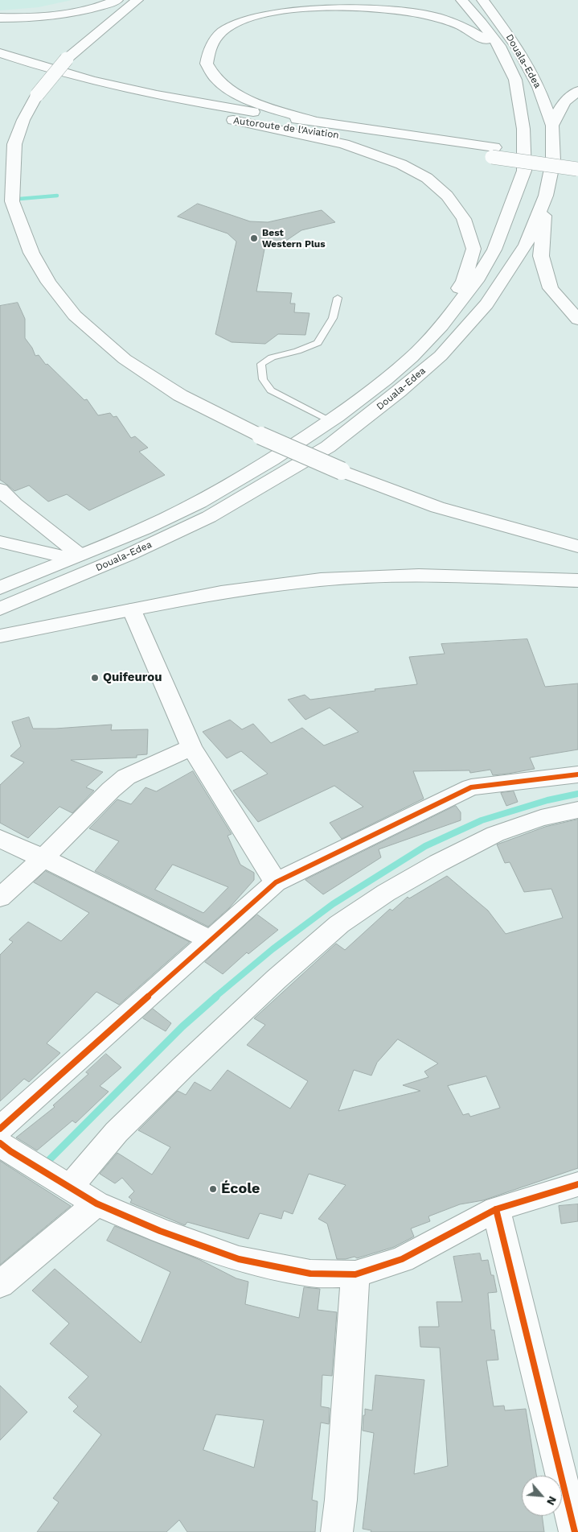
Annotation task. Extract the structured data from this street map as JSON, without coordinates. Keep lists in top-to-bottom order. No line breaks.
{"streets":{"main road":["Douala-Edea","Autoroute de l'Aviation"]},"places":["Best Western Plus","Quifeurou","École"],"north":"bottom right"}
